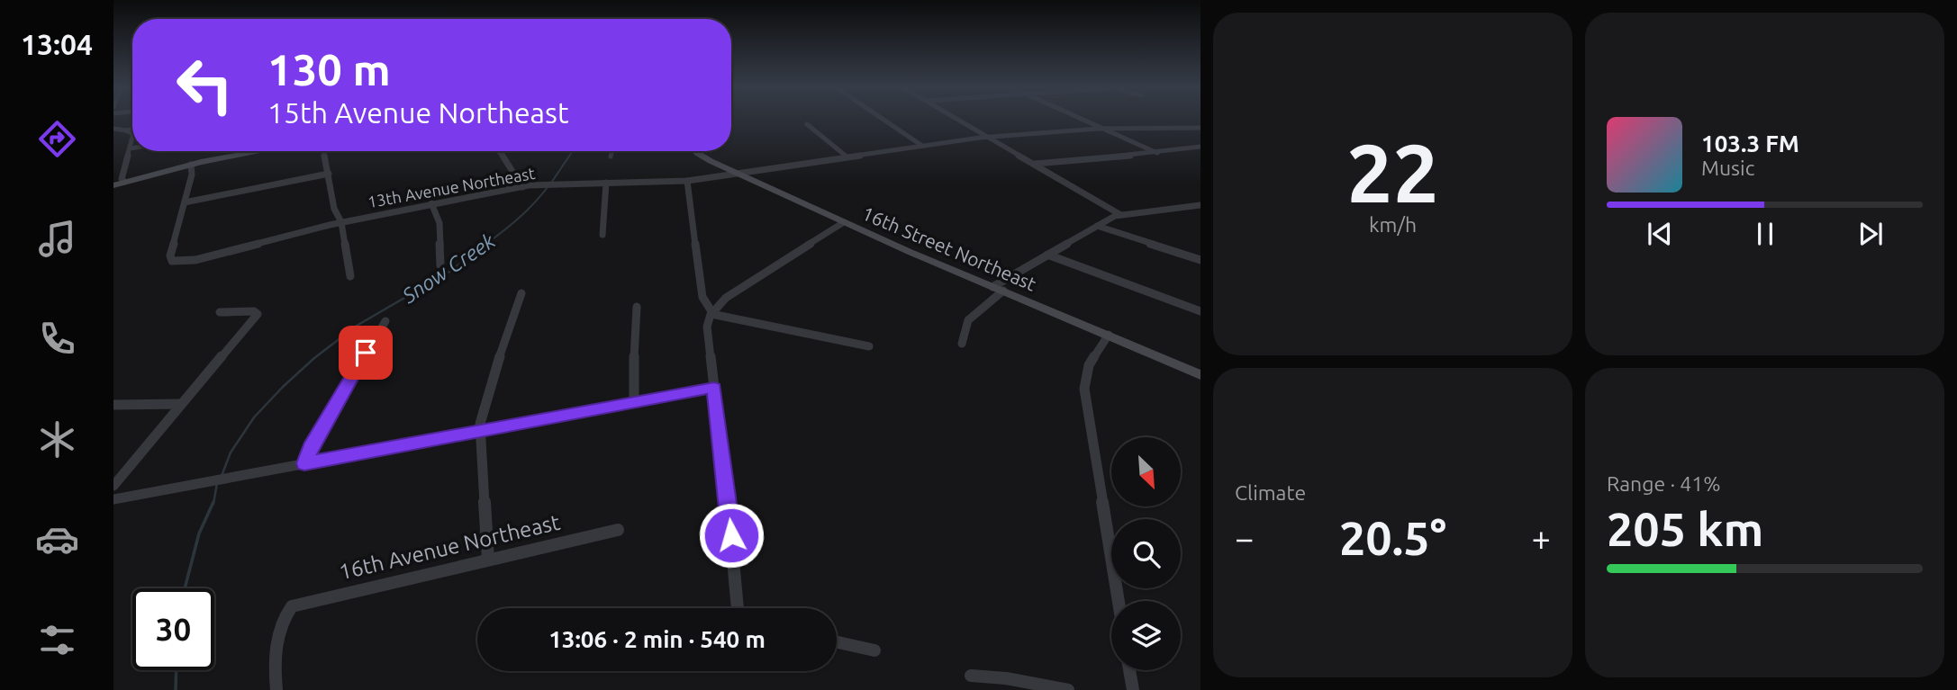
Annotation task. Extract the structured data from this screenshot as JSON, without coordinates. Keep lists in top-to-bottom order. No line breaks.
{"streets":{"main road":["16th Street Northeast"],"street":["13th Avenue Northeast","16th Avenue Northeast"]},"crossings":[["13th Avenue Northeast","16th Street Northeast"]],"water":["Snow Creek"],"north":"bottom right","page":{"tabs":"13:04","tile":[["22","km/h"],"Climate",["Range · 41%","205 km"]],"turn":["130 m","15th Avenue Northeast"],"song":["103.3 FM","Music"],"heat":["−","20.5°","+"],"limit":"30","trip":"13:06 · 2 min · 540 m"}}
